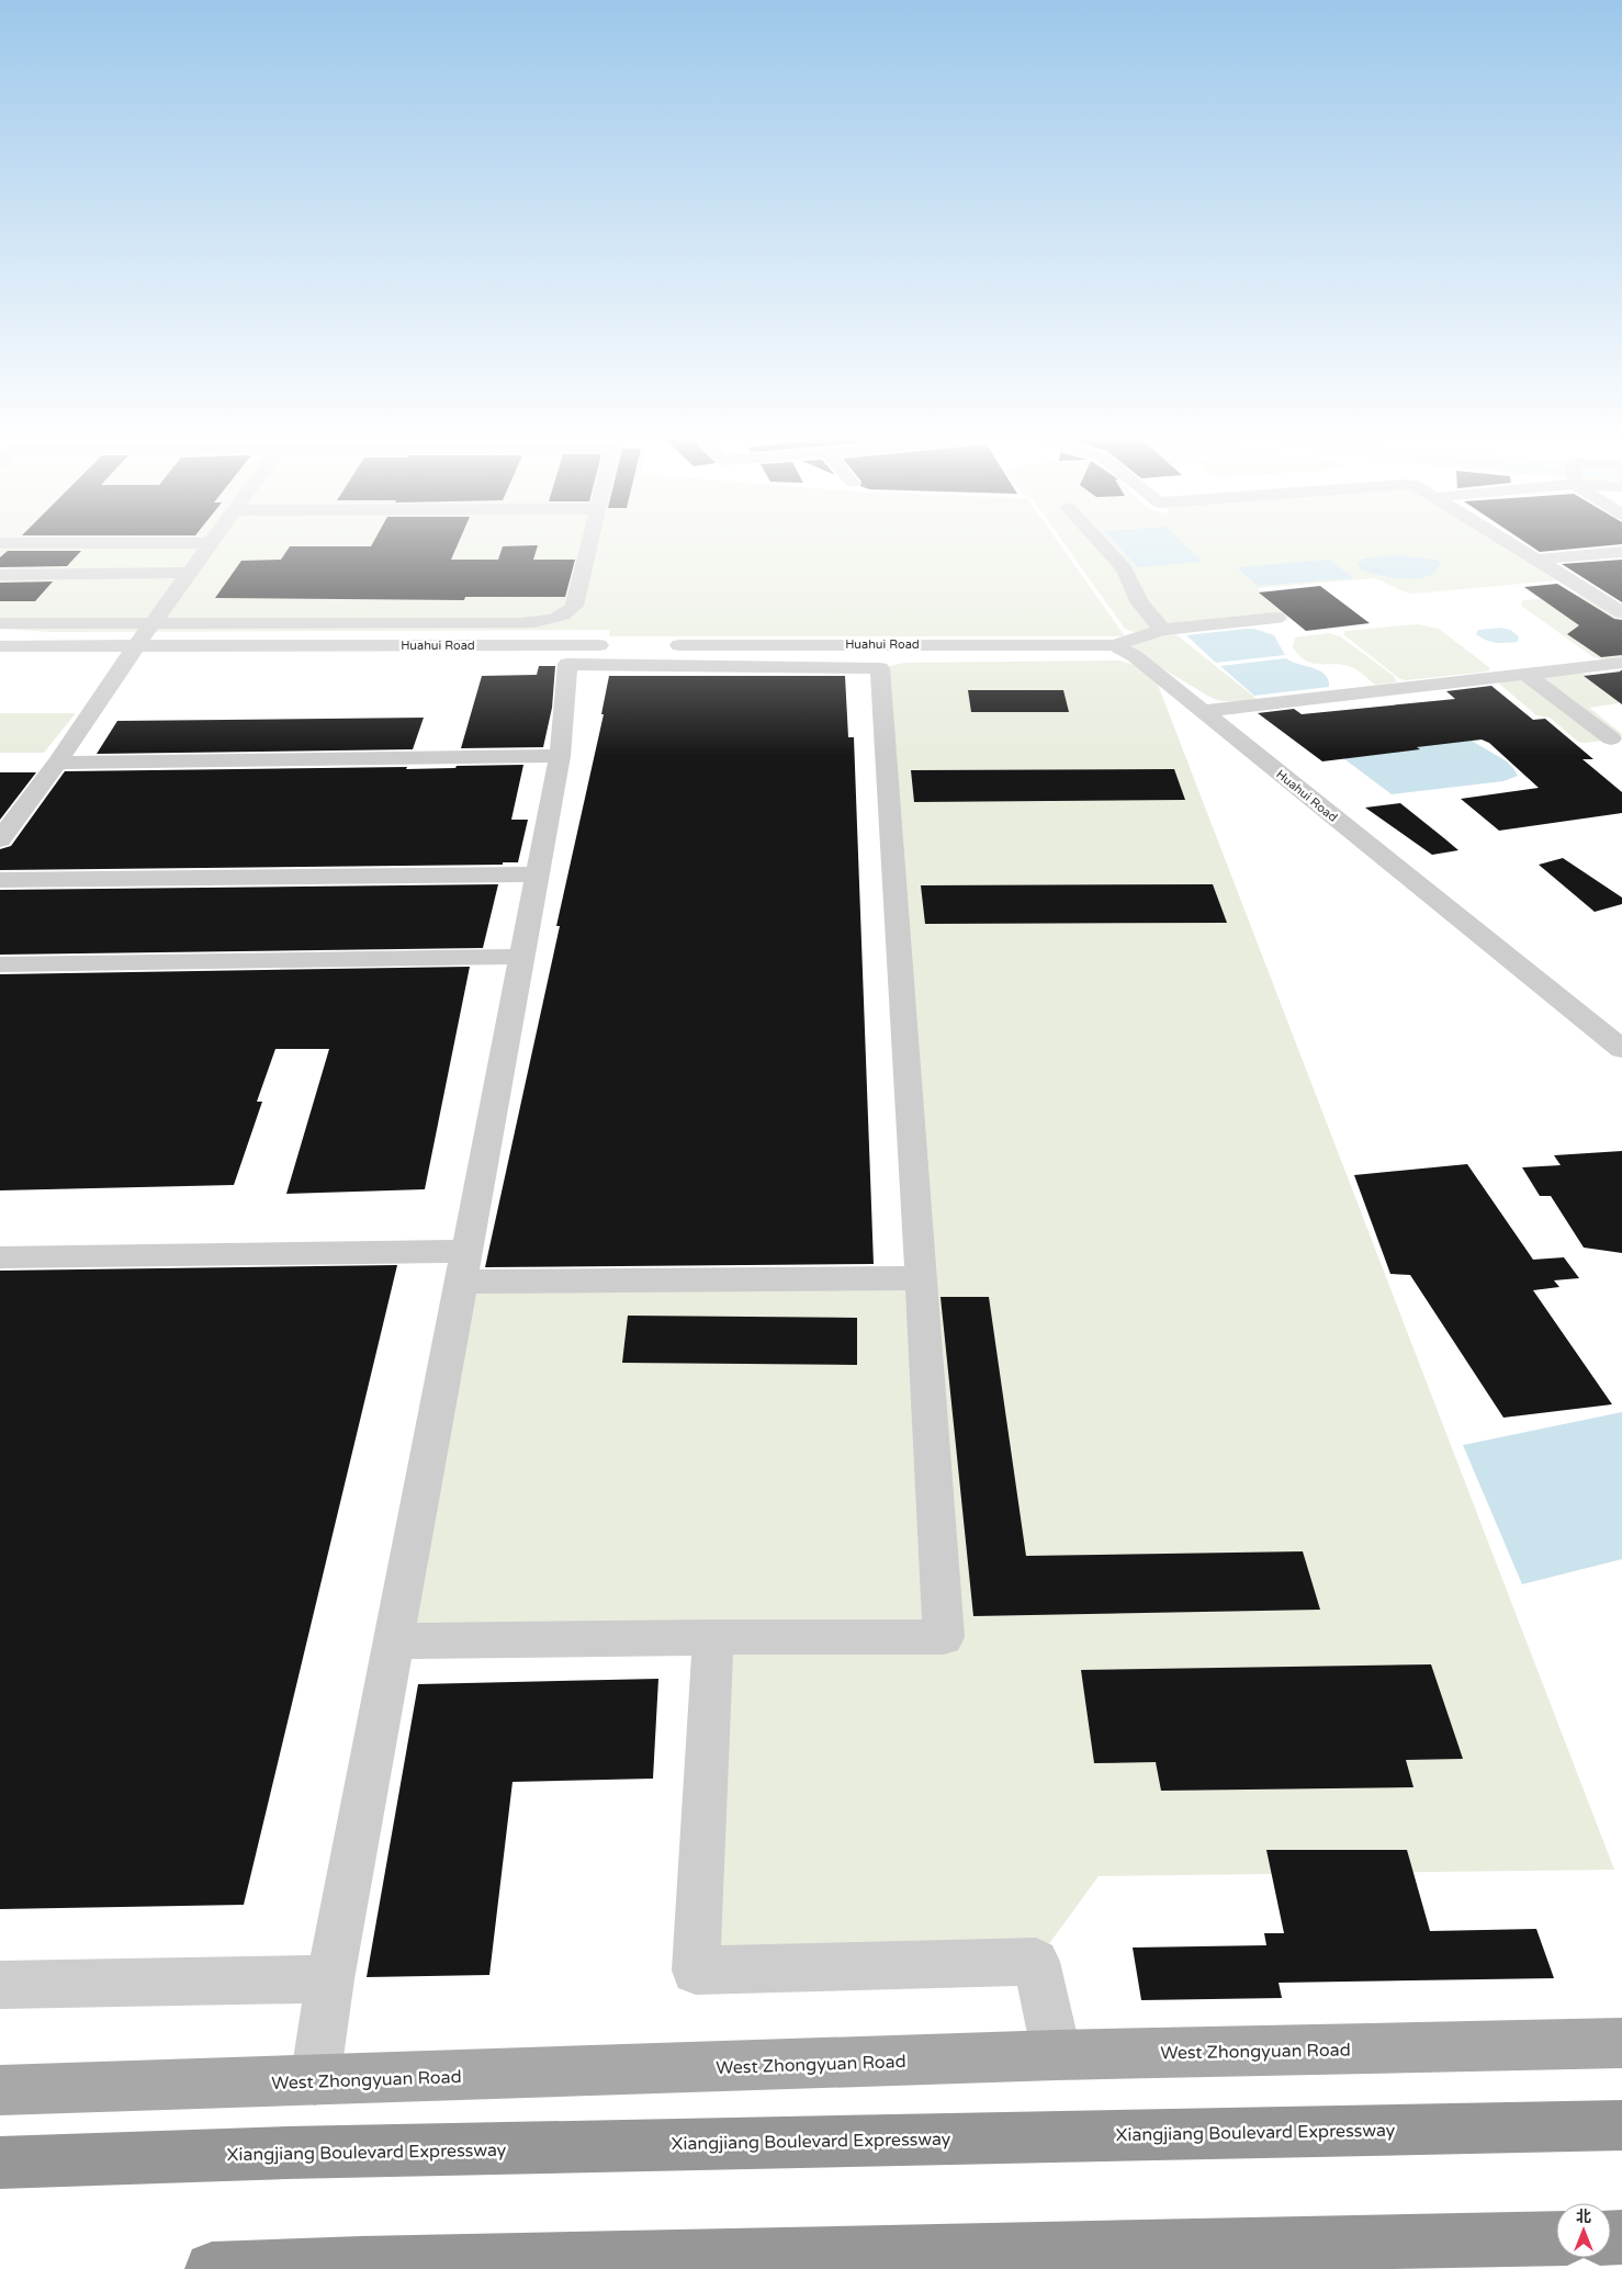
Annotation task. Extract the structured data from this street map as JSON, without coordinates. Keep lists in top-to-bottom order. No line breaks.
{"streets":{"highway":["Xiangjiang Boulevard Expressway"],"main road":["West Zhongyuan Road"],"street":["Huahui Road"]},"north":"top"}
